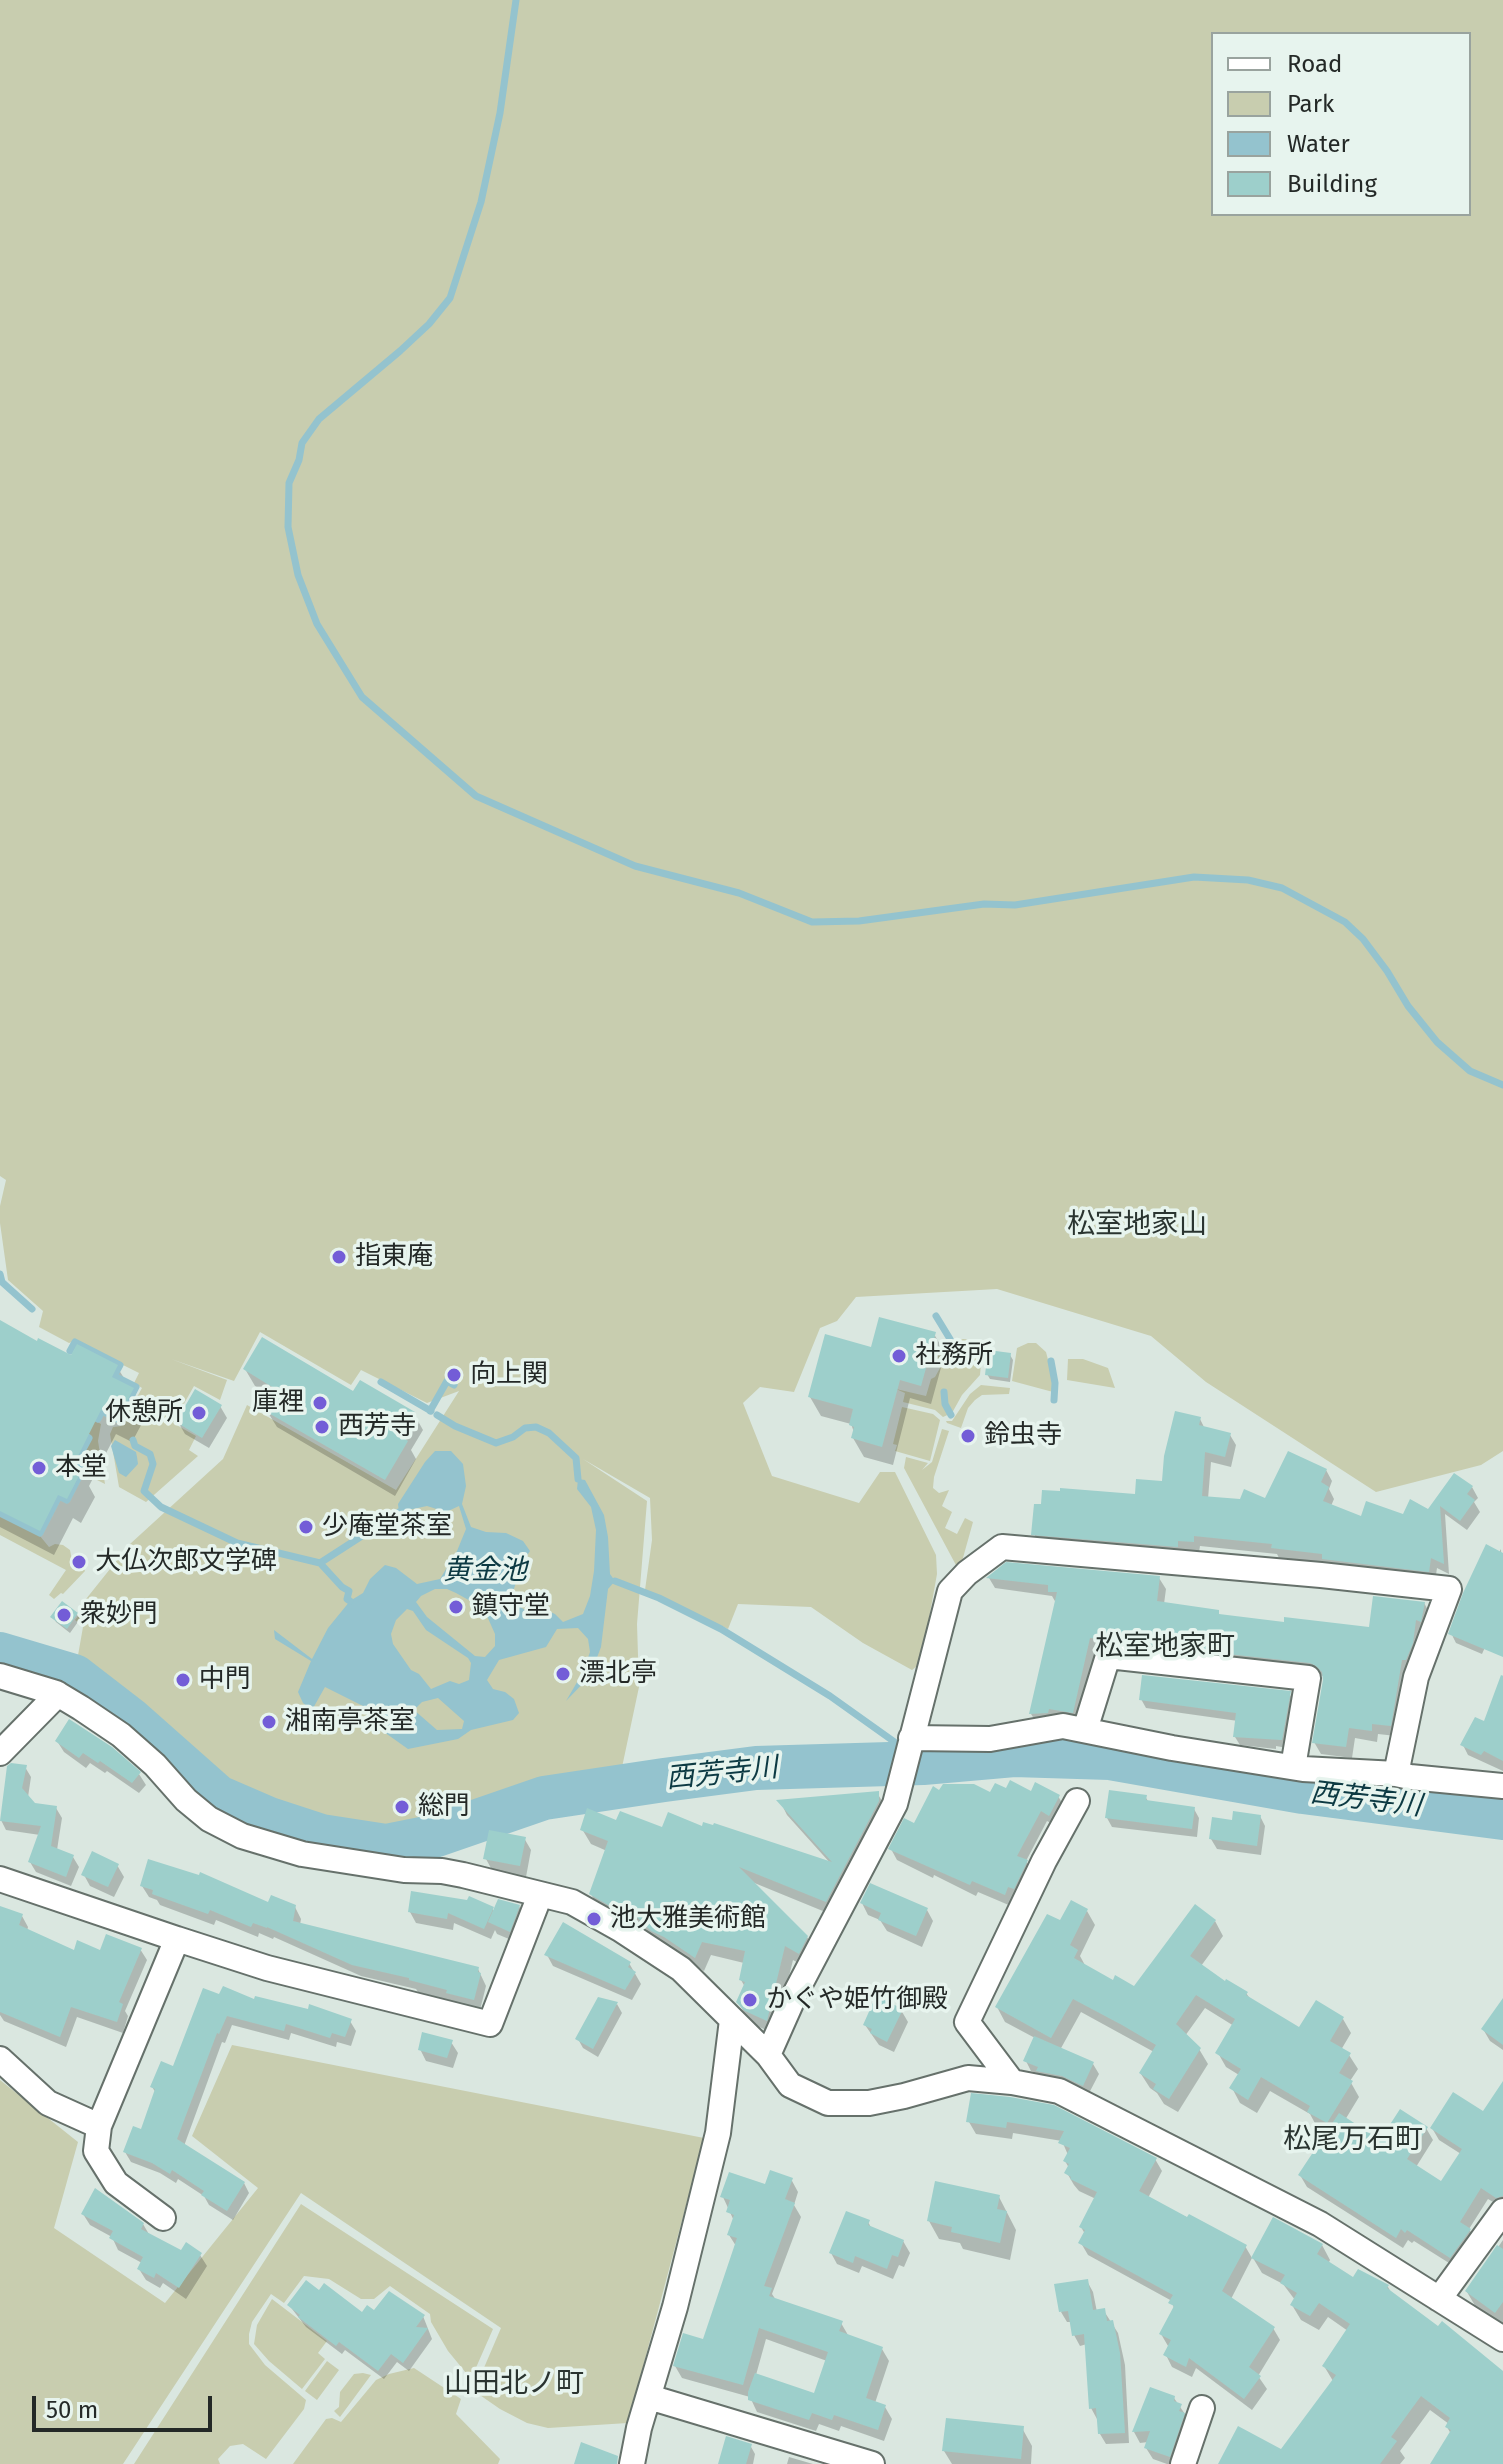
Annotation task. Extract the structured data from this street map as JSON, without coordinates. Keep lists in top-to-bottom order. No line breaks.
{"districts":["松室地家山","松室地家町","松尾万石町","山田北ノ町"],"water":["黄金池","西芳寺川"],"places":["指東庵","社務所","向上関","庫裡","休憩所","西芳寺","鈴虫寺","本堂","少庵堂茶室","大仏次郎文学碑","鎮守堂","衆妙門","漂北亭","中門","湘南亭茶室","総門","池大雅美術館","かぐや姫竹御殿"],"legend":["Road","Park","Water","Building"],"scale_bar":"50 m"}
